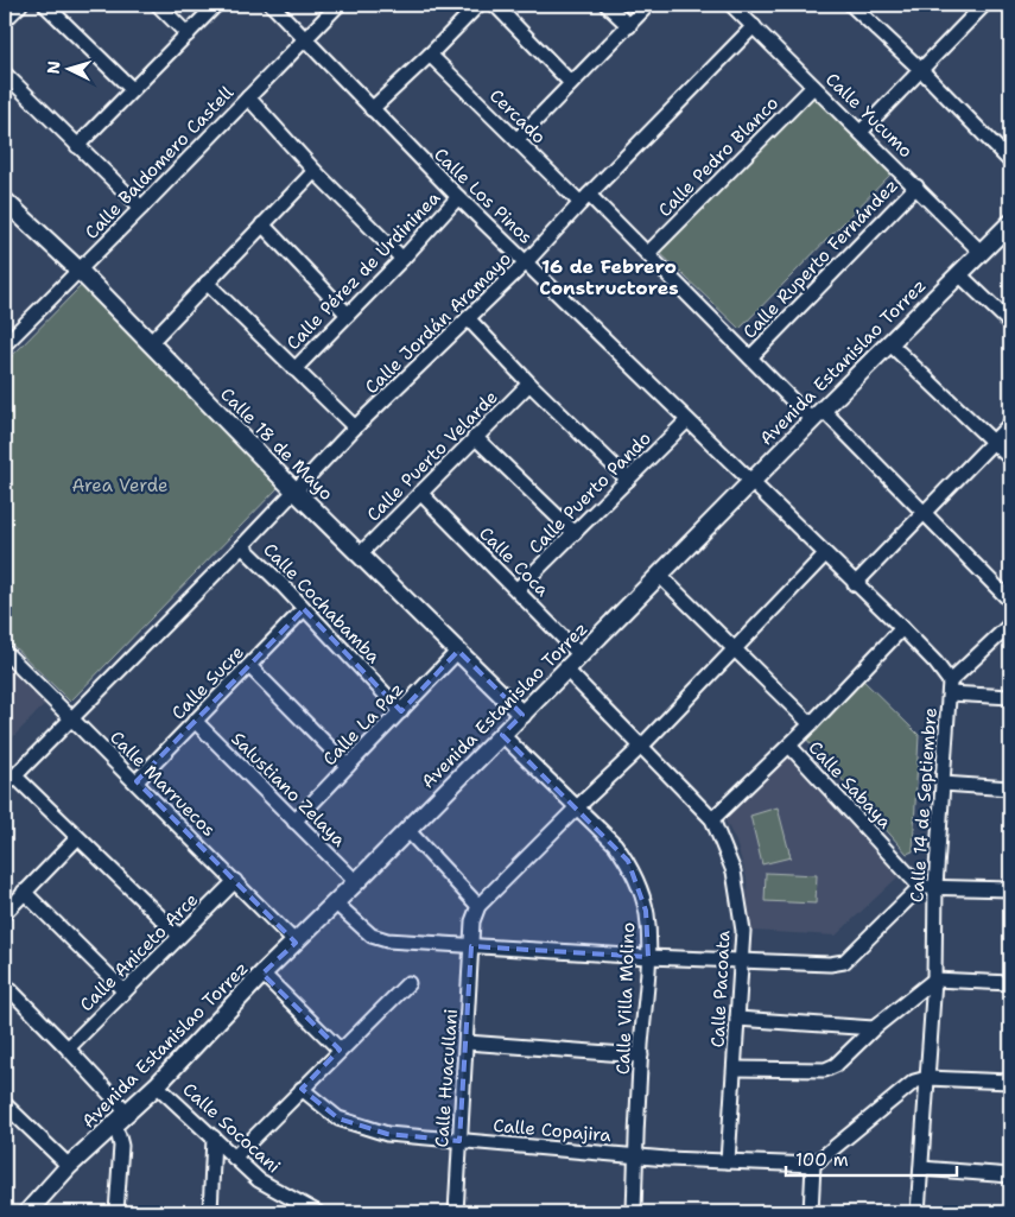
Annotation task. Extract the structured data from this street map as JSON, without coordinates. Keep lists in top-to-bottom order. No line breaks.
{"streets":{"street":["Calle Yucumo","Cercado","Calle Pedro Blanco","Calle Baldomero Castell","Calle Los Pinos","Calle Ruperto Fernández","Calle Pérez de Urdininea","Calle Jordán Aramayo","Avenida Estanislao Torrez","Calle 18 de Mayo","Calle Puerto Velarde","Calle Puerto Pando","Calle Coca","Calle Cochabamba","Calle Sucre","Calle La Paz","Calle Marruecos","Calle Sabaya","Salustiano Zelaya","Calle 14 de Septiembre","Calle Aniceto Arce","Calle Pacoata","Calle Villa Molino","Calle Huacullani","Calle Sococani","Calle Copajira"]},"crossings":[["Calle Yucumo","Calle Pedro Blanco"],["Calle Yucumo","Calle Ruperto Fernández"],["Calle Yucumo","Calle Jordán Aramayo"],["Calle Yucumo","Avenida Estanislao Torrez"],["Cercado","Calle Pedro Blanco"],["Cercado","Calle Ruperto Fernández"],["Cercado","Calle Jordán Aramayo"],["Cercado","Avenida Estanislao Torrez"],["Calle Baldomero Castell","Calle Los Pinos"],["Calle Baldomero Castell","Calle 18 de Mayo"],["Calle Los Pinos","Calle Pérez de Urdininea"],["Calle Los Pinos","Calle Jordán Aramayo"],["Calle Los Pinos","Avenida Estanislao Torrez"],["Calle Los Pinos","Calle Puerto Pando"],["Calle Jordán Aramayo","Calle 18 de Mayo"],["Calle Jordán Aramayo","Calle Cochabamba"],["Calle Jordán Aramayo","Calle Marruecos"],["Avenida Estanislao Torrez","Calle 18 de Mayo"],["Avenida Estanislao Torrez","Calle Coca"],["Avenida Estanislao Torrez","Calle Marruecos"],["Avenida Estanislao Torrez","Salustiano Zelaya"],["Avenida Estanislao Torrez","Calle Pacoata"],["Avenida Estanislao Torrez","Calle Villa Molino"],["Avenida Estanislao Torrez","Calle Sococani"],["Calle 18 de Mayo","Calle Puerto Velarde"],["Calle 18 de Mayo","Calle La Paz"],["Calle Puerto Velarde","Calle Coca"],["Calle Puerto Pando","Calle Coca"],["Calle Cochabamba","Calle Sucre"],["Calle Cochabamba","Calle La Paz"],["Calle Sucre","Calle Marruecos"],["Calle Sucre","Salustiano Zelaya"],["Calle La Paz","Salustiano Zelaya"],["Calle Marruecos","Calle Aniceto Arce"],["Calle Pacoata","Calle Copajira"],["Calle Villa Molino","Calle Copajira"],["Calle Huacullani","Calle Copajira"]],"districts":["16 de Febrero Constructores"],"parks":["Area Verde"],"scale_bar":"100 m","north":"left"}
